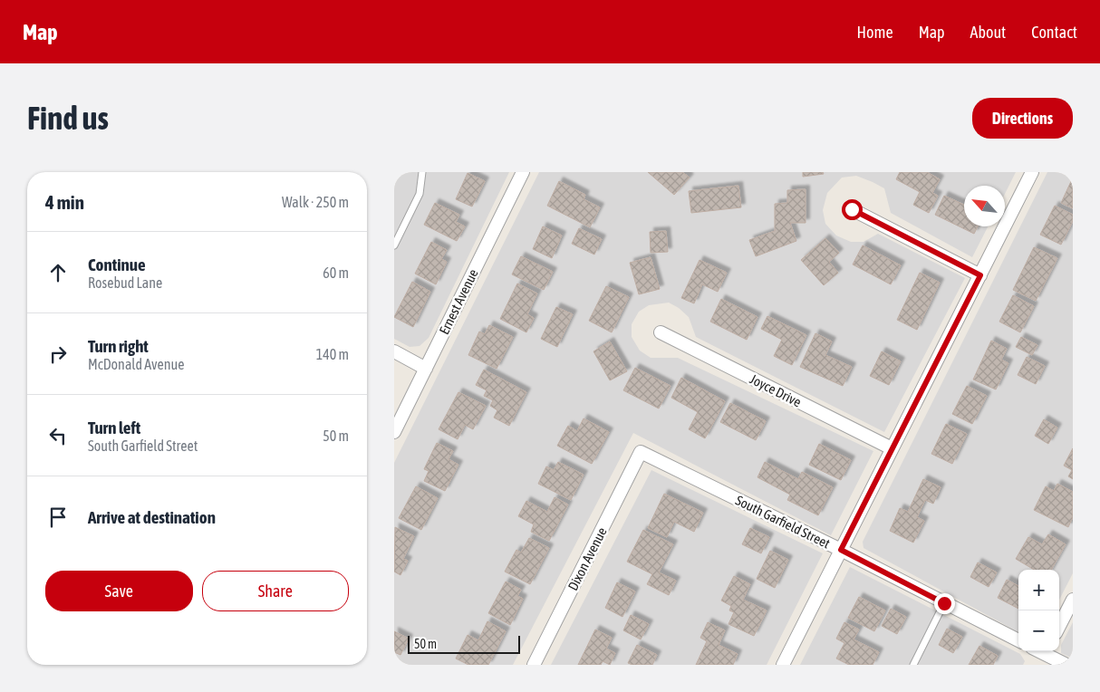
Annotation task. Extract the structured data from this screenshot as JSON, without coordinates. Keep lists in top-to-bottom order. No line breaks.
{"streets":{"street":["Ernest Avenue","Joyce Drive","South Garfield Street","Dixon Avenue"]},"crossings":[["South Garfield Street","Dixon Avenue"]],"scale_bar":"50 m","north":"top left","page":{"header":"Map","nav":["Home","Map","About","Contact"],"buttons":["Directions",["Save","Share"]],"title":"Find us","heading":["4 min","Walk · 250 m"],"list":[["Continue","Rosebud Lane","60 m"],["Turn right","McDonald Avenue","140 m"],["Turn left","South Garfield Street","50 m"],"Arrive at destination"],"map_buttons":["+","−"],"scale":"50 m"}}
